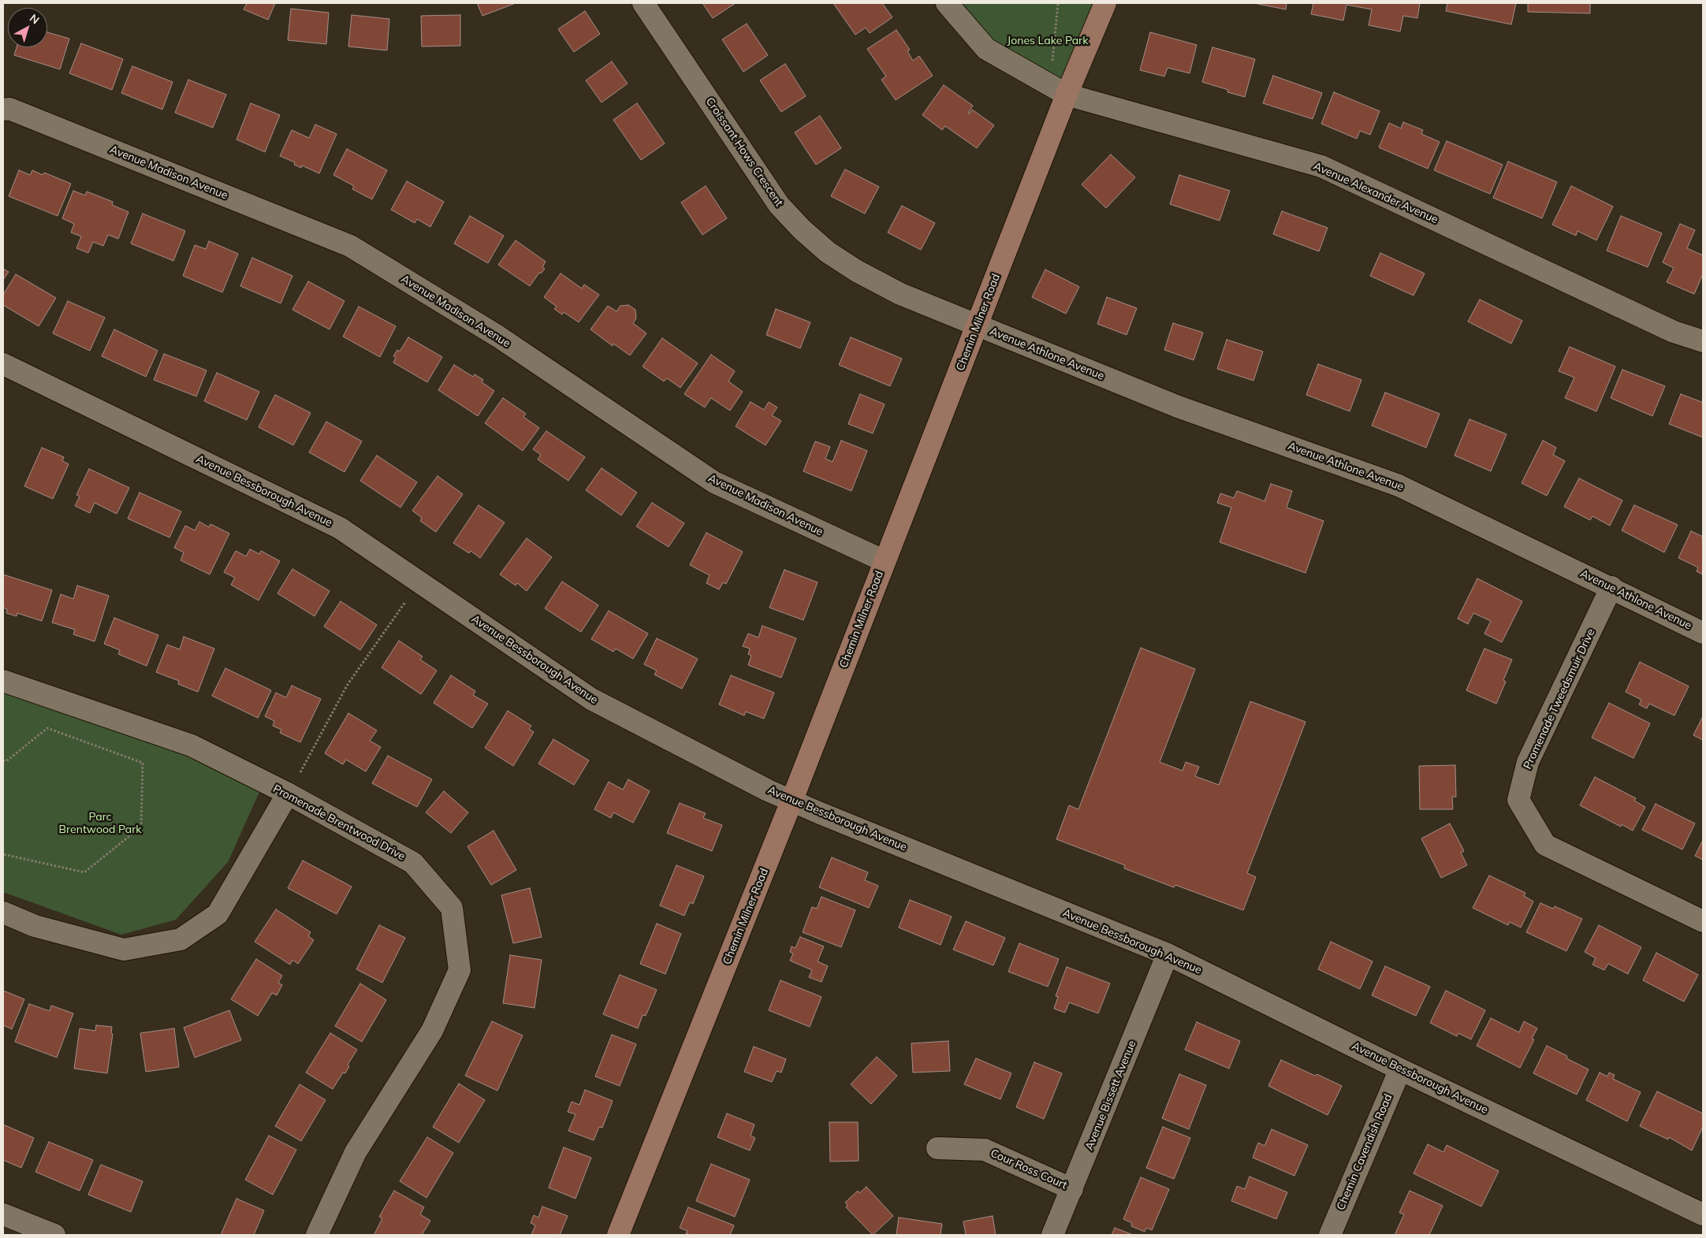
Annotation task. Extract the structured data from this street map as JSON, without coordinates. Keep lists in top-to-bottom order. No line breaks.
{"streets":{"street":["Croissant Hows Crescent","Avenue Madison Avenue","Avenue Alexander Avenue","Chemin Milner Road","Avenue Athlone Avenue","Avenue Bessborough Avenue","Promenade Tweedsmuir Drive","Promenade Brentwood Drive","Avenue Bissett Avenue","Chemin Cavendish Road","Cour Ross Court"]},"crossings":[["Croissant Hows Crescent","Chemin Milner Road"],["Croissant Hows Crescent","Avenue Athlone Avenue"],["Avenue Madison Avenue","Chemin Milner Road"],["Avenue Alexander Avenue","Chemin Milner Road"],["Chemin Milner Road","Avenue Athlone Avenue"],["Chemin Milner Road","Avenue Bessborough Avenue"],["Avenue Athlone Avenue","Promenade Tweedsmuir Drive"],["Avenue Bessborough Avenue","Avenue Bissett Avenue"],["Avenue Bessborough Avenue","Chemin Cavendish Road"],["Avenue Bissett Avenue","Cour Ross Court"]],"parks":["Jones Lake Park","Parc Brentwood Park"],"north":"top right"}
